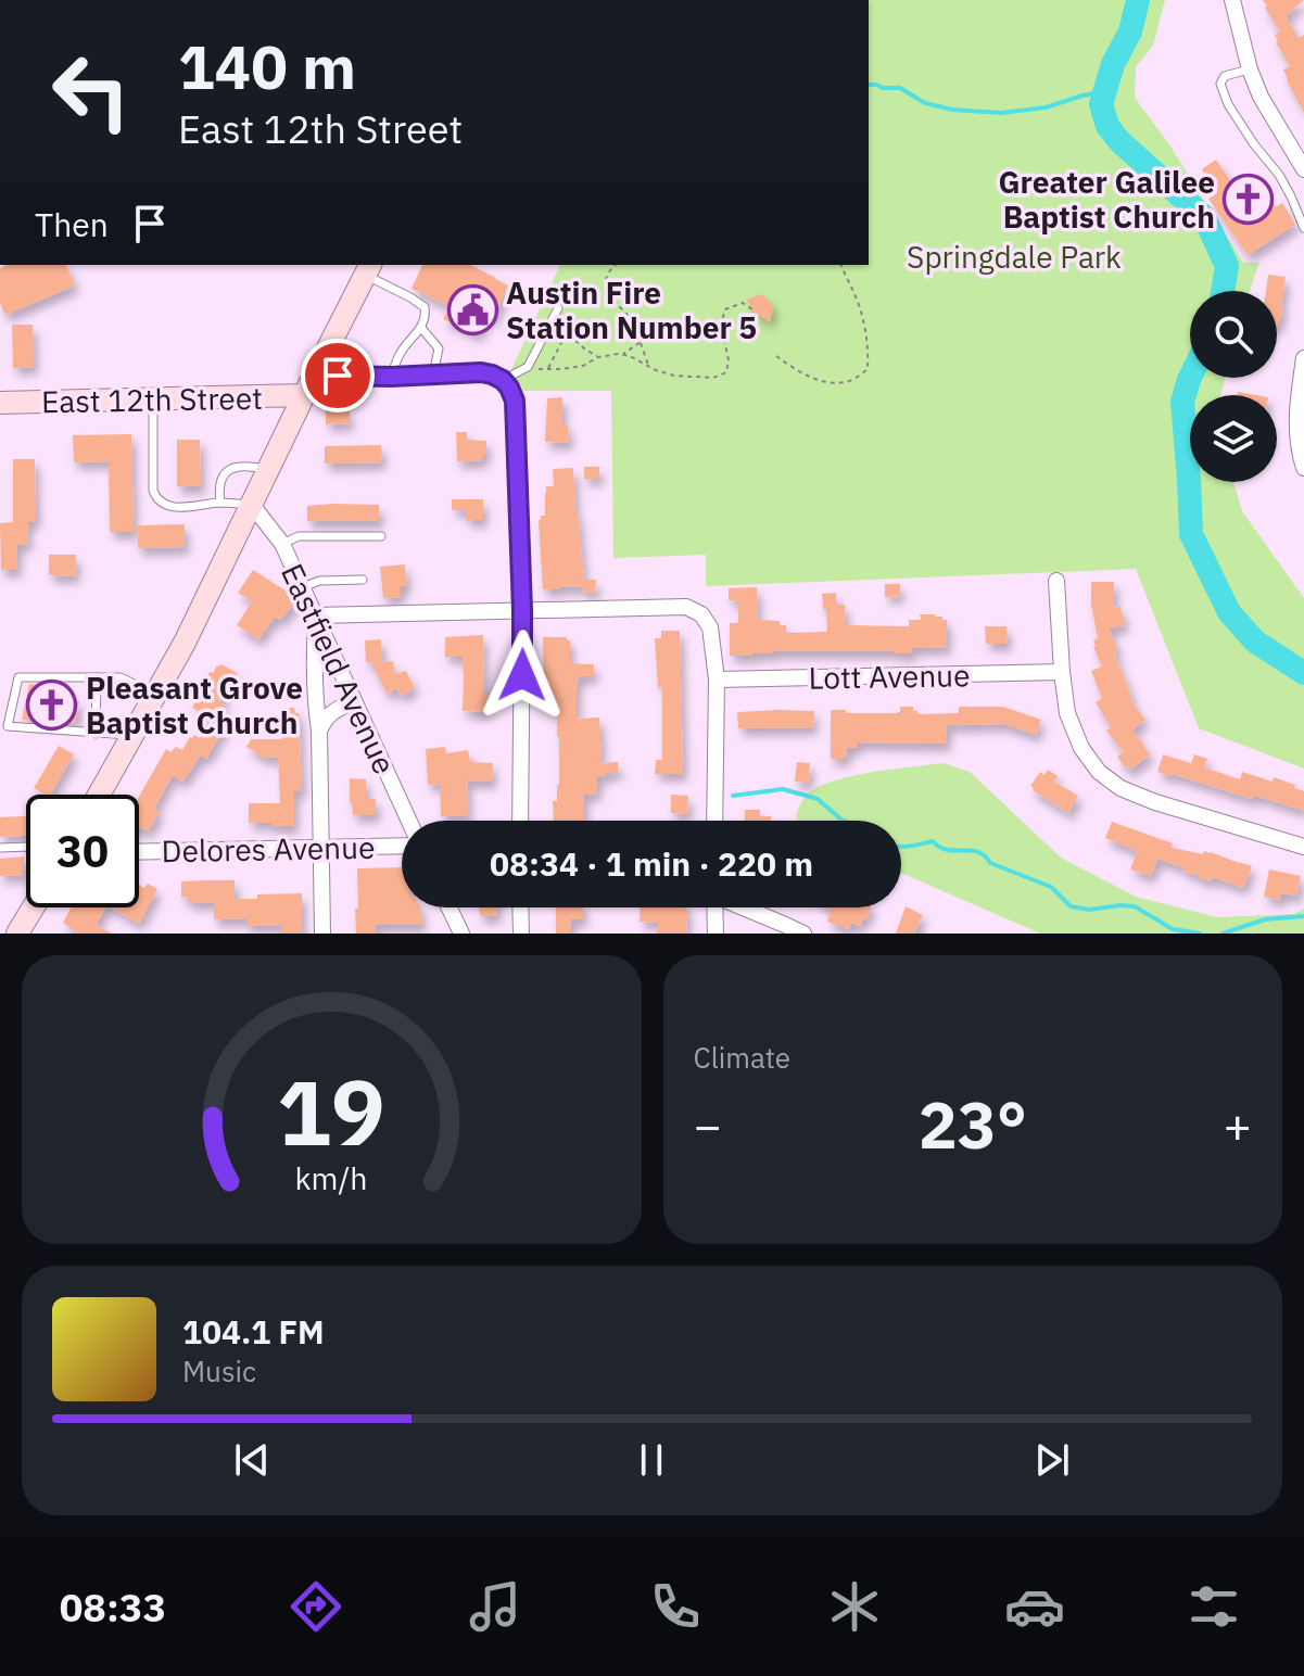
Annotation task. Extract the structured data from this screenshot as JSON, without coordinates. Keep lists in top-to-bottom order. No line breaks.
{"streets":{"street":["East 12th Street","Eastfield Avenue","Lott Avenue","Delores Avenue"]},"parks":["Springdale Park"],"places":{"church":["Greater Galilee Baptist Church","Pleasant Grove Baptist Church"],"public building":["Austin Fire Station Number 5"]},"page":{"turn":["140 m","East 12th Street"],"then":"Then","limit":"30","trip":"08:34 · 1 min · 220 m","tile":"Climate","heat":["−","23°","+"],"song":["104.1 FM","Music"],"tabs":"08:33","gauge":["19","km/h"]}}
